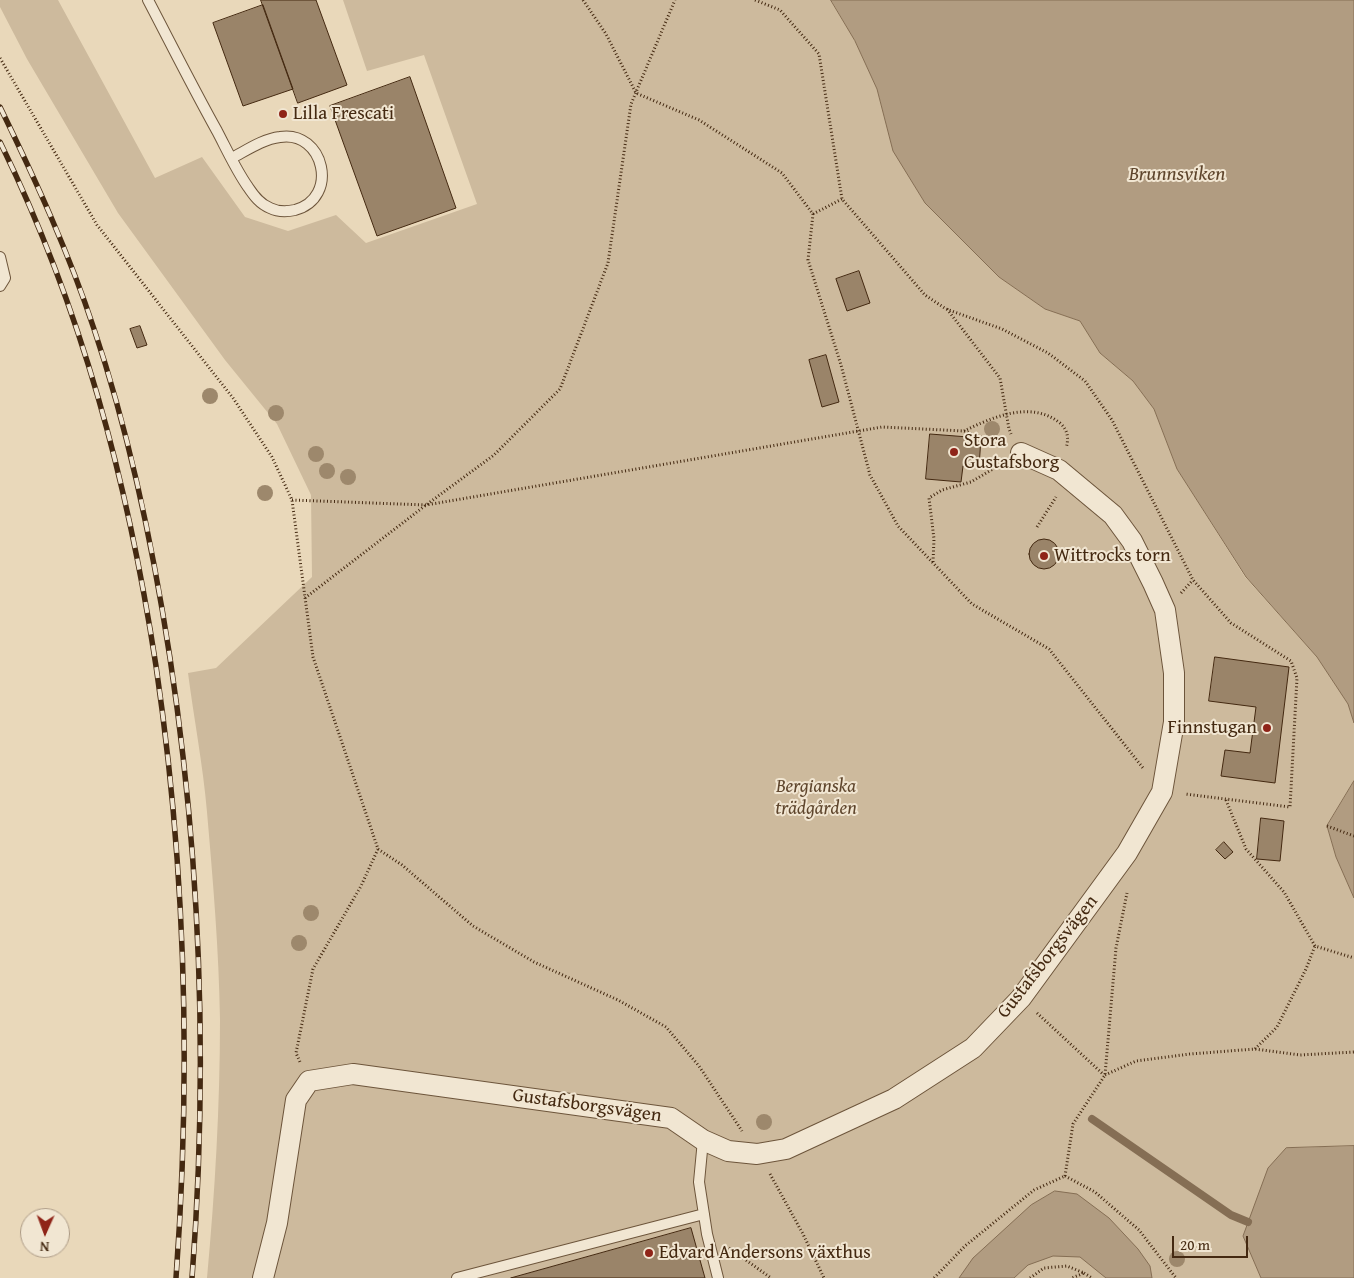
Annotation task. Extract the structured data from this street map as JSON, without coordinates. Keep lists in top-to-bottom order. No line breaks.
{"streets":{"street":["Gustafsborgsvägen"]},"water":["Brunnsviken"],"parks":["Bergianska trädgården"],"places":["Lilla Frescati","Stora Gustafsborg","Wittrocks torn","Finnstugan","Edvard Andersons växthus"],"scale_bar":"20 m","north":"bottom"}
